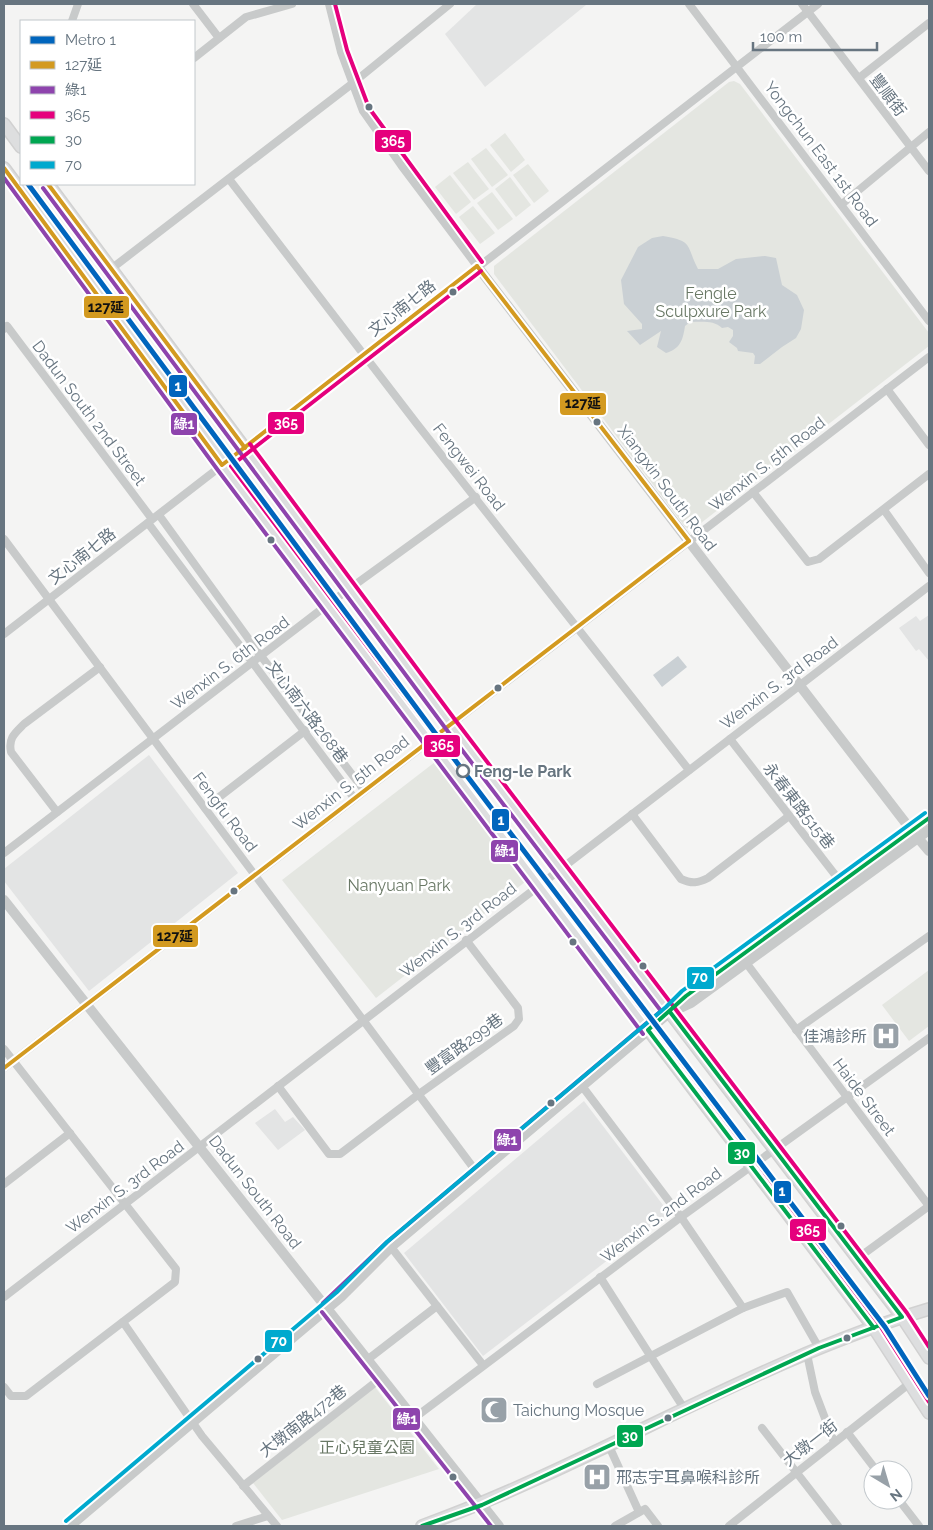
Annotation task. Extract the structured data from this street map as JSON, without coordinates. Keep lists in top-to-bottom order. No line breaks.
{"streets":{"street":["豐順街","Yongchun East 1st Road","文心南七路","Dadun South 2nd Street","Wenxin S. 5th Road","Fengwei Road","Xiangxin South Road","Wenxin S. 6th Road","Wenxin S. 3rd Road","文心南六路268巷","永春東路515巷","Fengfu Road","豐富路299巷","Haide Street","Dadun South Road","Wenxin S. 2nd Road","大墩南路472巷","大墩一街"]},"crossings":[["豐順街","文心南七路"],["Yongchun East 1st Road","文心南七路"],["文心南七路","Dadun South 2nd Street"],["文心南七路","Fengwei Road"],["文心南七路","Xiangxin South Road"],["文心南七路","文心南六路268巷"],["文心南七路","Fengfu Road"],["Dadun South 2nd Street","文心南六路268巷"],["Wenxin S. 5th Road","Fengwei Road"],["Wenxin S. 5th Road","Xiangxin South Road"],["Wenxin S. 5th Road","文心南六路268巷"],["Wenxin S. 5th Road","Fengfu Road"],["Wenxin S. 5th Road","Dadun South Road"],["Fengwei Road","Wenxin S. 6th Road"],["Fengwei Road","Wenxin S. 3rd Road"],["Xiangxin South Road","Wenxin S. 3rd Road"],["Wenxin S. 6th Road","文心南六路268巷"],["Wenxin S. 6th Road","Fengfu Road"],["Wenxin S. 3rd Road","永春東路515巷"],["Wenxin S. 3rd Road","Fengfu Road"],["Wenxin S. 3rd Road","豐富路299巷"],["Wenxin S. 3rd Road","Dadun South Road"],["Fengfu Road","豐富路299巷"],["Haide Street","Wenxin S. 2nd Road"],["Dadun South Road","Wenxin S. 2nd Road"],["Dadun South Road","大墩南路472巷"]],"parks":["Fengle Sculpxure Park","Nanyuan Park","正心兒童公園"],"places":{"other":["Feng-le Park"],"hospital":["佳鴻診所","邢志宇耳鼻喉科診所"],"mosque":["Taichung Mosque"]},"lines":["transit line 365","transit line 127延","transit line 綠1","metro line 1","transit line 70","transit line 30"],"legend":["Metro 1","127延","綠1","365","30","70"],"scale_bar":"100 m","north":"bottom right"}
